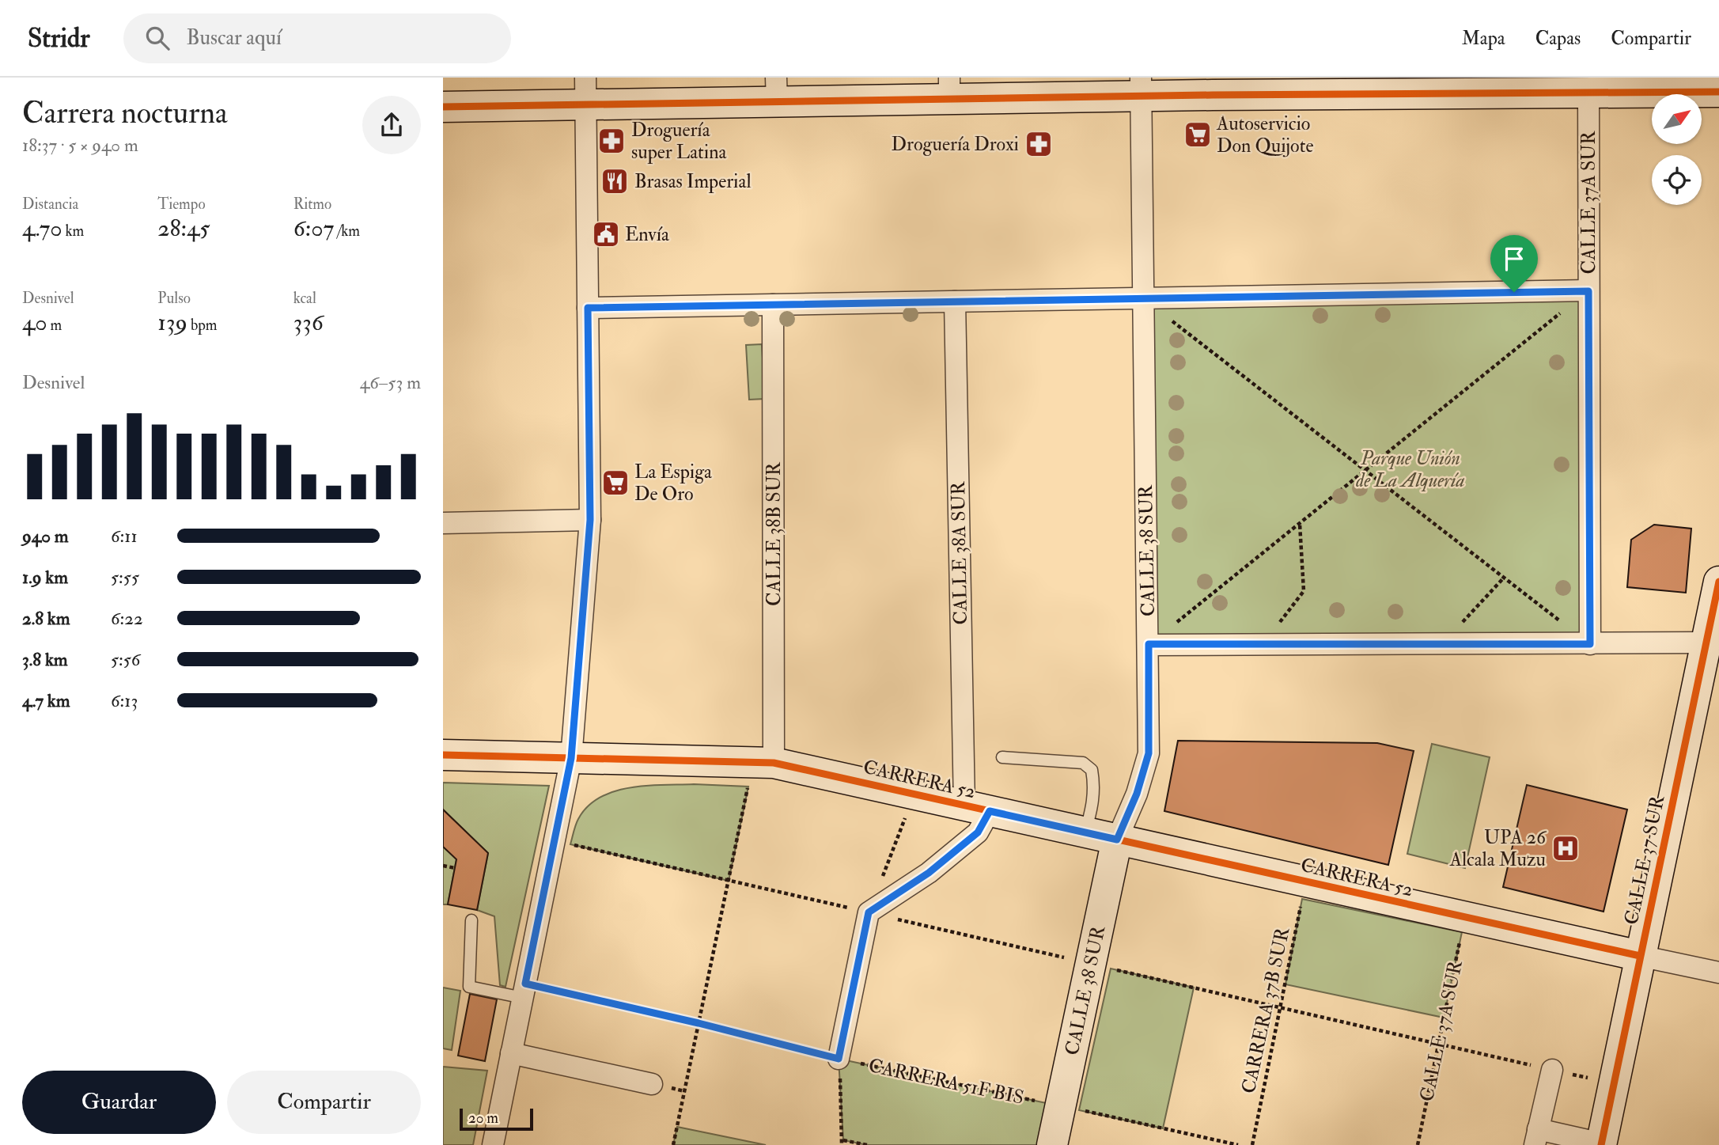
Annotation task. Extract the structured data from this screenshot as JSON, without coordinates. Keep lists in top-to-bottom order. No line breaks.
{"streets":{"street":["CALLE 37A SUR","CALLE 38B SUR","CALLE 38 SUR","CALLE 38A SUR","CARRERA 52","CALLE 37 SUR"],"path":["CARRERA 37B SUR","CARRERA 51F BIS"]},"crossings":[["CALLE 37A SUR","CARRERA 52"],["CALLE 38B SUR","CARRERA 52"],["CALLE 38 SUR","CARRERA 52"],["CALLE 38 SUR","CARRERA 51F BIS"],["CALLE 38A SUR","CARRERA 52"],["CARRERA 52","CALLE 37 SUR"],["CARRERA 52","CARRERA 37B SUR"]],"parks":["Parque Unión de La Alquería"],"places":{"supermarket":["Autoservicio Don Quijote","La Espiga De Oro"],"pharmacy":["Droguería super Latina","Droguería Droxi"],"restaurant":["Brasas Imperial"],"public building":["Envía"],"hospital":["UPA 26 Alcala Muzu"]},"scale_bar":"20 m","north":"top right","page":{"header":"Stridr","search":"Buscar aquí","nav":["Mapa","Capas","Compartir"],"heading":["Carrera nocturna","18:37 · 5 × 940 m"],"stats":[["Distancia","4.70 km"],["Tiempo","28:45"],["Ritmo","6:07 /km"],["Desnivel","40 m"],["Pulso","139 bpm"],["kcal","336"]],"chart":["Desnivel","46–53 m"],"list":[{"name":"940 m","note":"6:11"},{"name":"1.9 km","note":"5:55"},{"name":"2.8 km","note":"6:22"},{"name":"3.8 km","note":"5:56"},{"name":"4.7 km","note":"6:13"}],"buttons":["Guardar","Compartir"],"scale":"20 m"}}
